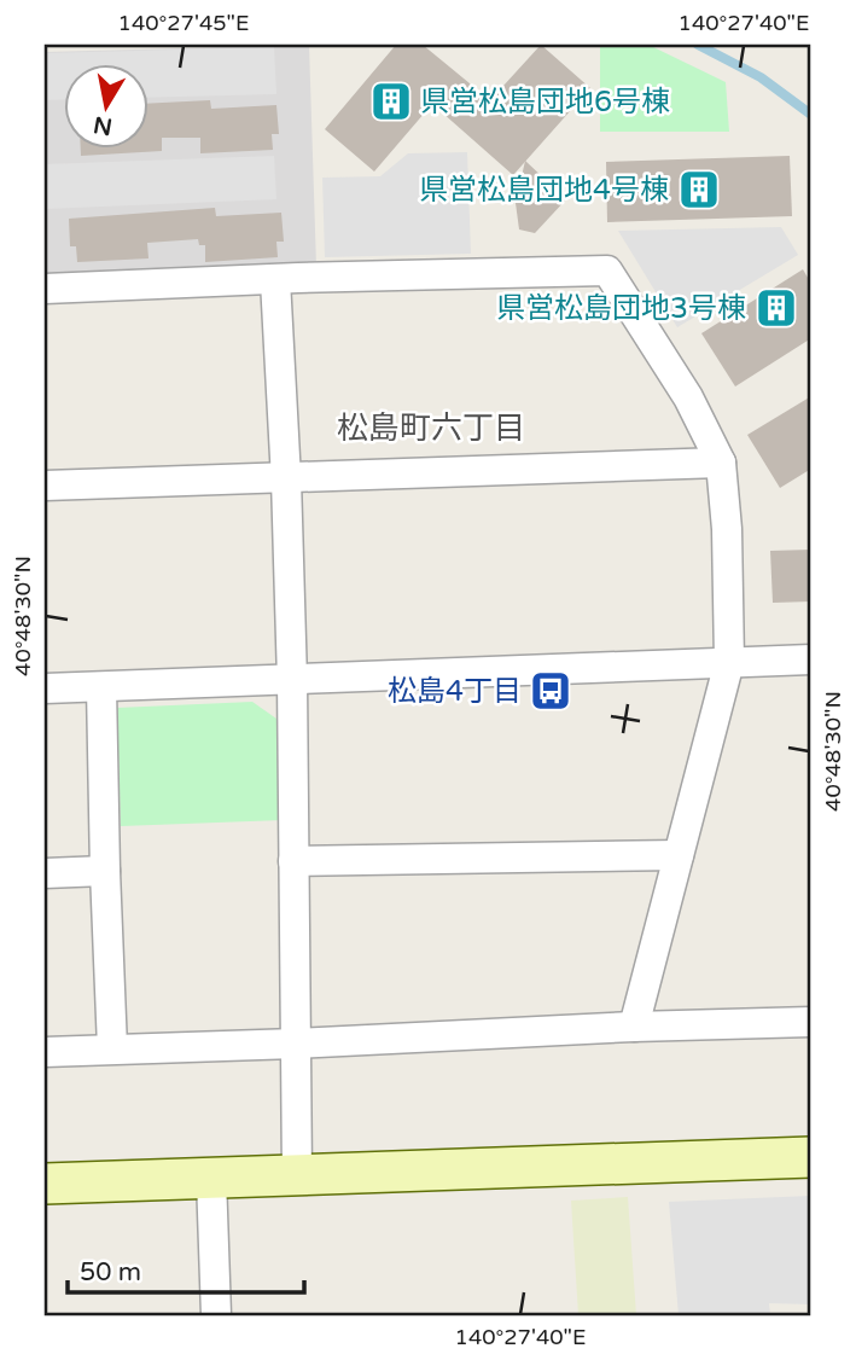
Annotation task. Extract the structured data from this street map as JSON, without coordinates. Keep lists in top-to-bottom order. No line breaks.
{"districts":["松島町六丁目"],"places":{"building":["県営松島団地6号棟","県営松島団地4号棟","県営松島団地3号棟"],"bus stop":["松島4丁目"]},"scale_bar":"50 m","north":"bottom","coordinates":["140°27'45\"E","140°27'40\"E","40°48'30\"N"]}
